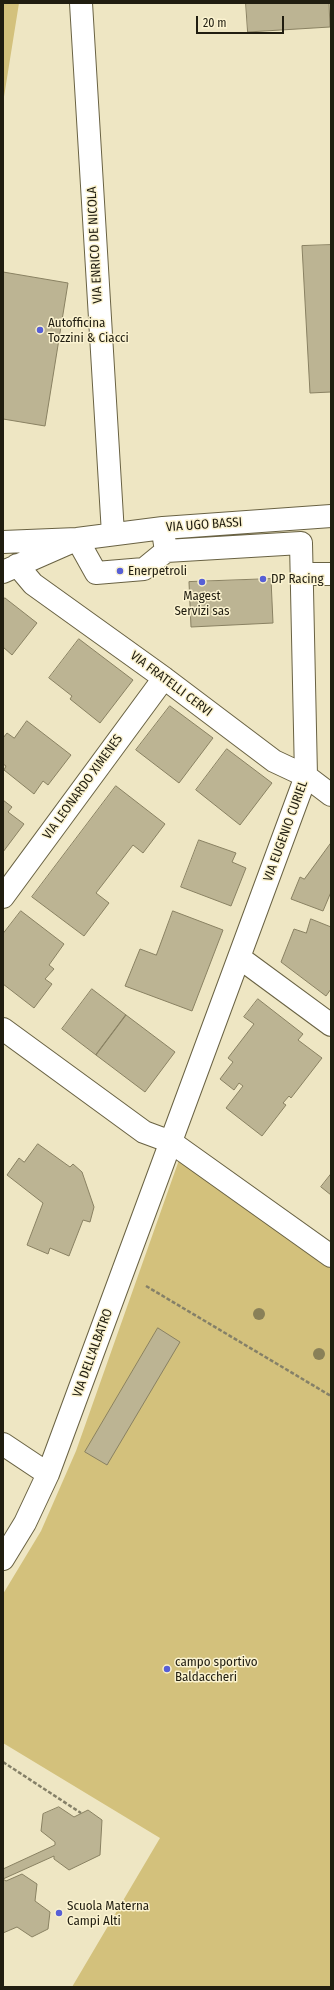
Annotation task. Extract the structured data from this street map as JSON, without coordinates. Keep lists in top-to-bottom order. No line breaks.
{"streets":{"street":["VIA ENRICO DE NICOLA","VIA UGO BASSI","VIA FRATELLI CERVI","VIA LEONARDO XIMENES","VIA EUGENIO CURIEL","VIA DELL'ALBATRO"]},"crossings":[["VIA ENRICO DE NICOLA","VIA UGO BASSI"],["VIA UGO BASSI","VIA FRATELLI CERVI"],["VIA FRATELLI CERVI","VIA LEONARDO XIMENES"],["VIA FRATELLI CERVI","VIA EUGENIO CURIEL"],["VIA EUGENIO CURIEL","VIA DELL'ALBATRO"]],"places":["Autofficina Tozzini & Ciacci","Enerpetroli","DP Racing","Magest Servizi sas","campo sportivo Baldaccheri","Scuola Materna Campi Alti"],"scale_bar":"20 m"}
